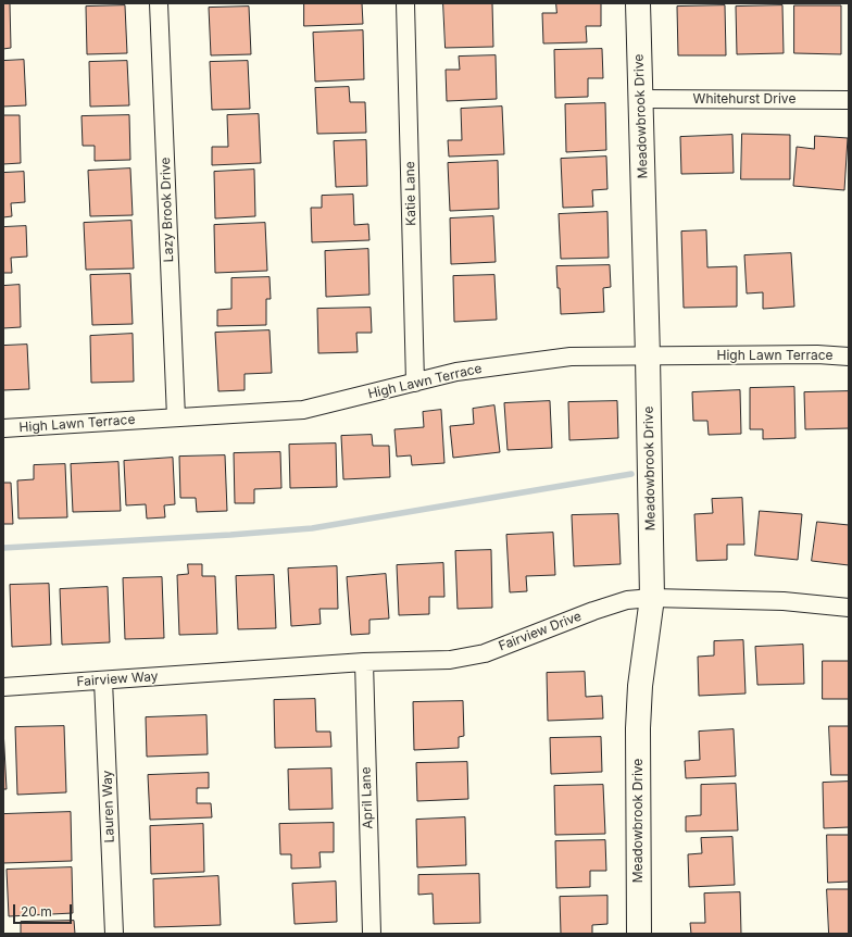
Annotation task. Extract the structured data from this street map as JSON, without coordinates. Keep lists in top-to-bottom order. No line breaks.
{"streets":{"street":["Whitehurst Drive","Meadowbrook Drive","Katie Lane","Lazy Brook Drive","High Lawn Terrace","Fairview Drive","Fairview Way","April Lane","Lauren Way"]},"crossings":[["Whitehurst Drive","Meadowbrook Drive"],["Meadowbrook Drive","High Lawn Terrace"],["Meadowbrook Drive","Fairview Drive"],["Katie Lane","High Lawn Terrace"],["Lazy Brook Drive","High Lawn Terrace"],["Fairview Drive","Fairview Way"],["Fairview Drive","April Lane"],["Fairview Way","Lauren Way"]],"scale_bar":"20 m"}
